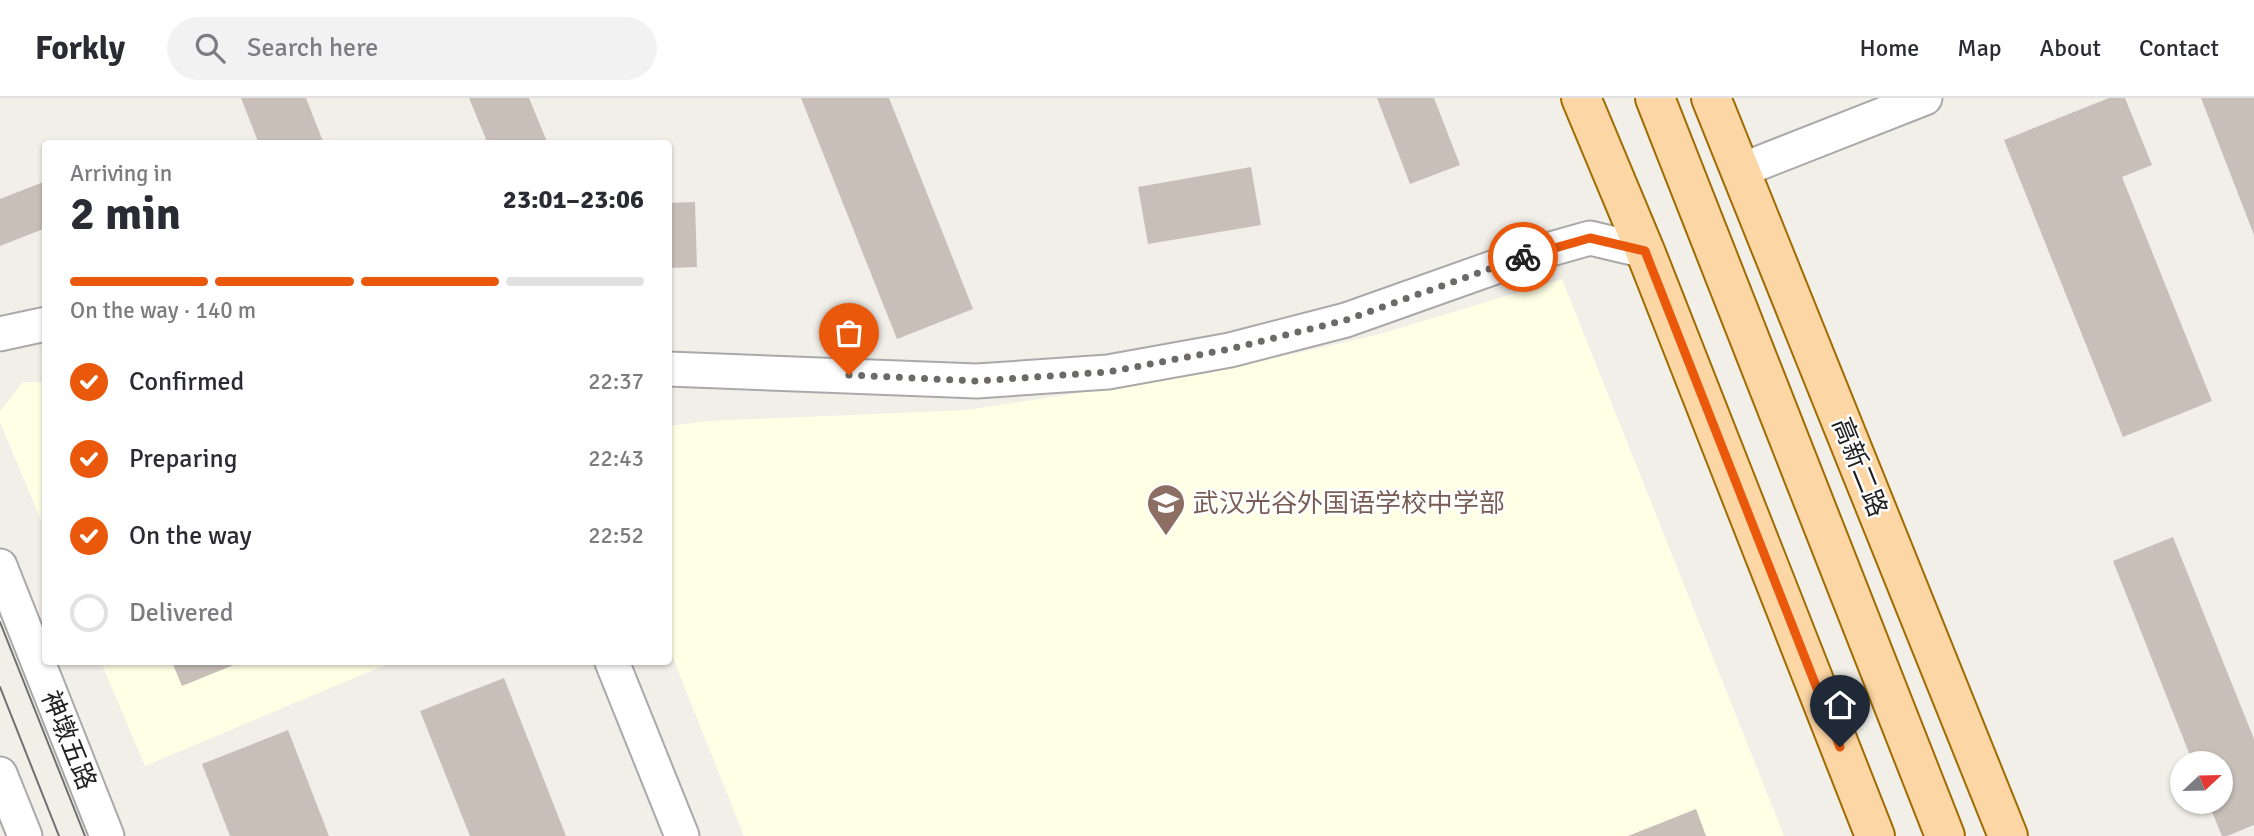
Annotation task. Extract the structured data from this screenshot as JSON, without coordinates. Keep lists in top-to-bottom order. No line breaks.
{"streets":{"main road":["高新二路"],"street":["神墩五路"]},"places":{"school or university":["武汉光谷外国语学校中学部"]},"north":"right","page":{"header":"Forkly","search":"Search here","nav":["Home","Map","About","Contact"],"heading":["2 min","Arriving in","23:01–23:06"],"bar":"On the way · 140 m","list":[["Confirmed","22:37"],["Preparing","22:43"],["On the way","22:52"],"Delivered"]}}
